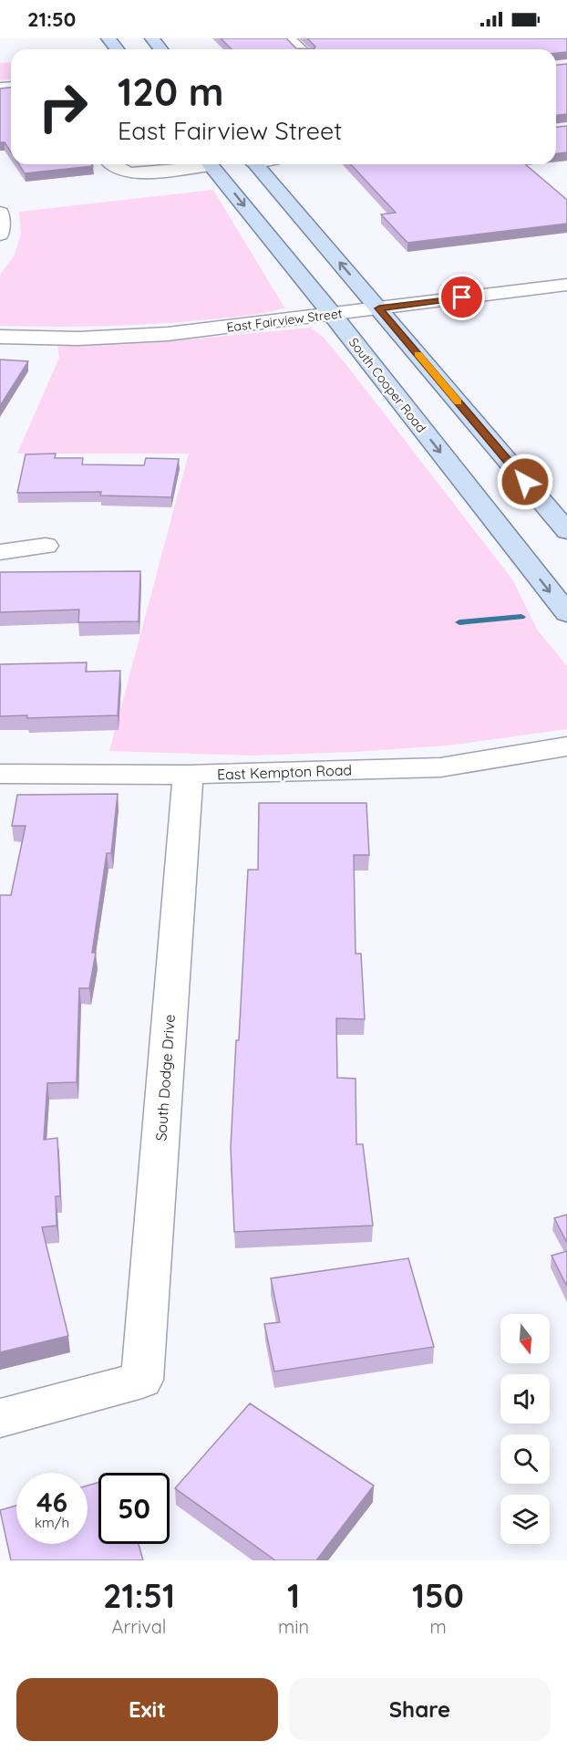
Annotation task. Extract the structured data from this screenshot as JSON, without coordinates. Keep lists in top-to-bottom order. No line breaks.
{"streets":{"main road":["South Cooper Road"],"street":["East Fairview Street","East Kempton Road","South Dodge Drive"]},"crossings":[["East Fairview Street","South Cooper Road"],["East Kempton Road","South Dodge Drive"]],"north":"bottom","page":{"status":"21:50","turn":["120 m","East Fairview Street"],"speed":"46 km/h","limit":"50","eta":["21:51","Arrival","1","min","150","m"],"buttons":["Exit","Share"]}}
